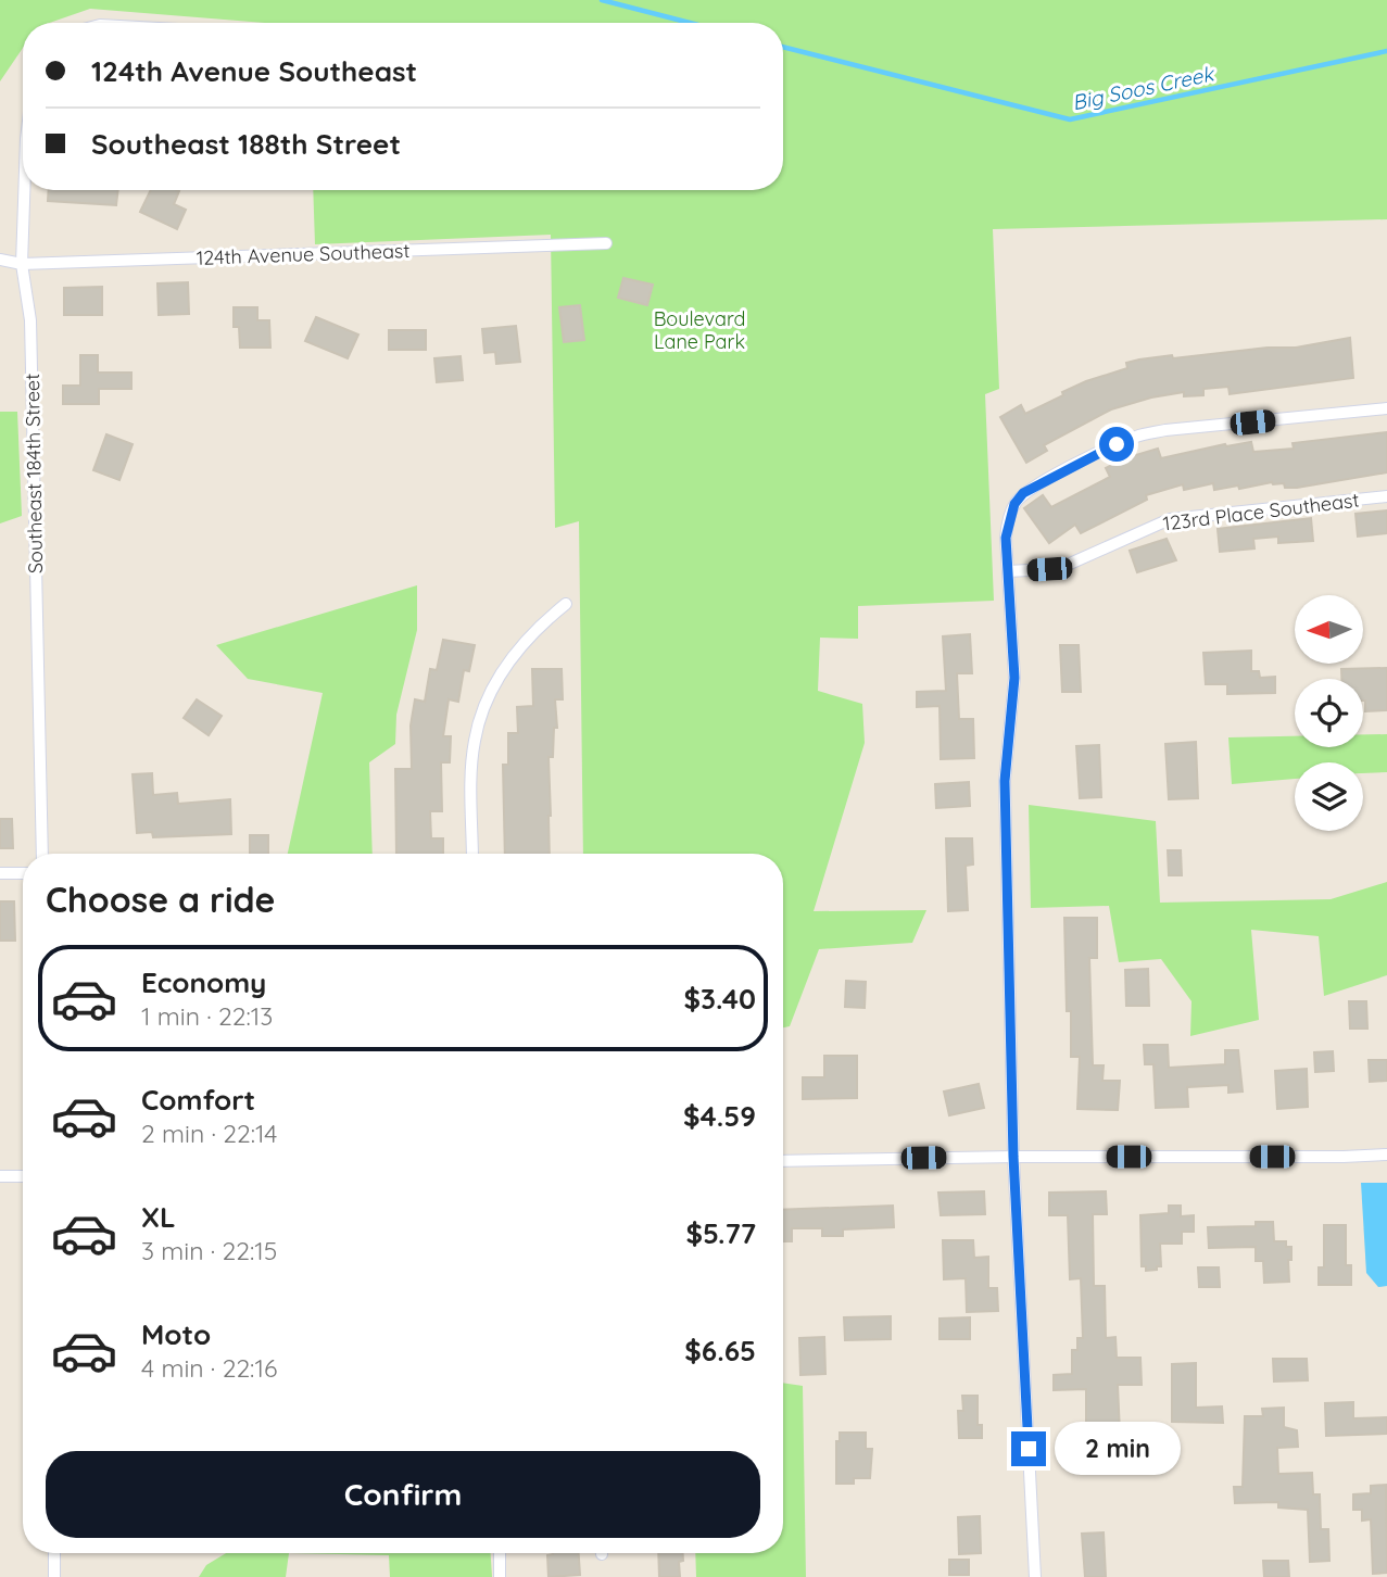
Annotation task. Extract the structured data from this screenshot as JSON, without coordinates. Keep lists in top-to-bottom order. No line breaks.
{"streets":{"street":["124th Avenue Southeast","Southeast 184th Street","123rd Place Southeast"]},"crossings":[["124th Avenue Southeast","Southeast 184th Street"]],"water":["Big Soos Creek"],"parks":["Boulevard Lane Park"],"north":"left","page":{"banner":["124th Avenue Southeast","Southeast 188th Street"],"heading":"Choose a ride","list":[{"name":"Economy","note":"1 min · 22:13","value":"$3.40"},{"name":"Comfort","note":"2 min · 22:14","value":"$4.59"},{"name":"XL","note":"3 min · 22:15","value":"$5.77"},{"name":"Moto","note":"4 min · 22:16","value":"$6.65"}],"bubble":"2 min","buttons":"Confirm"}}
